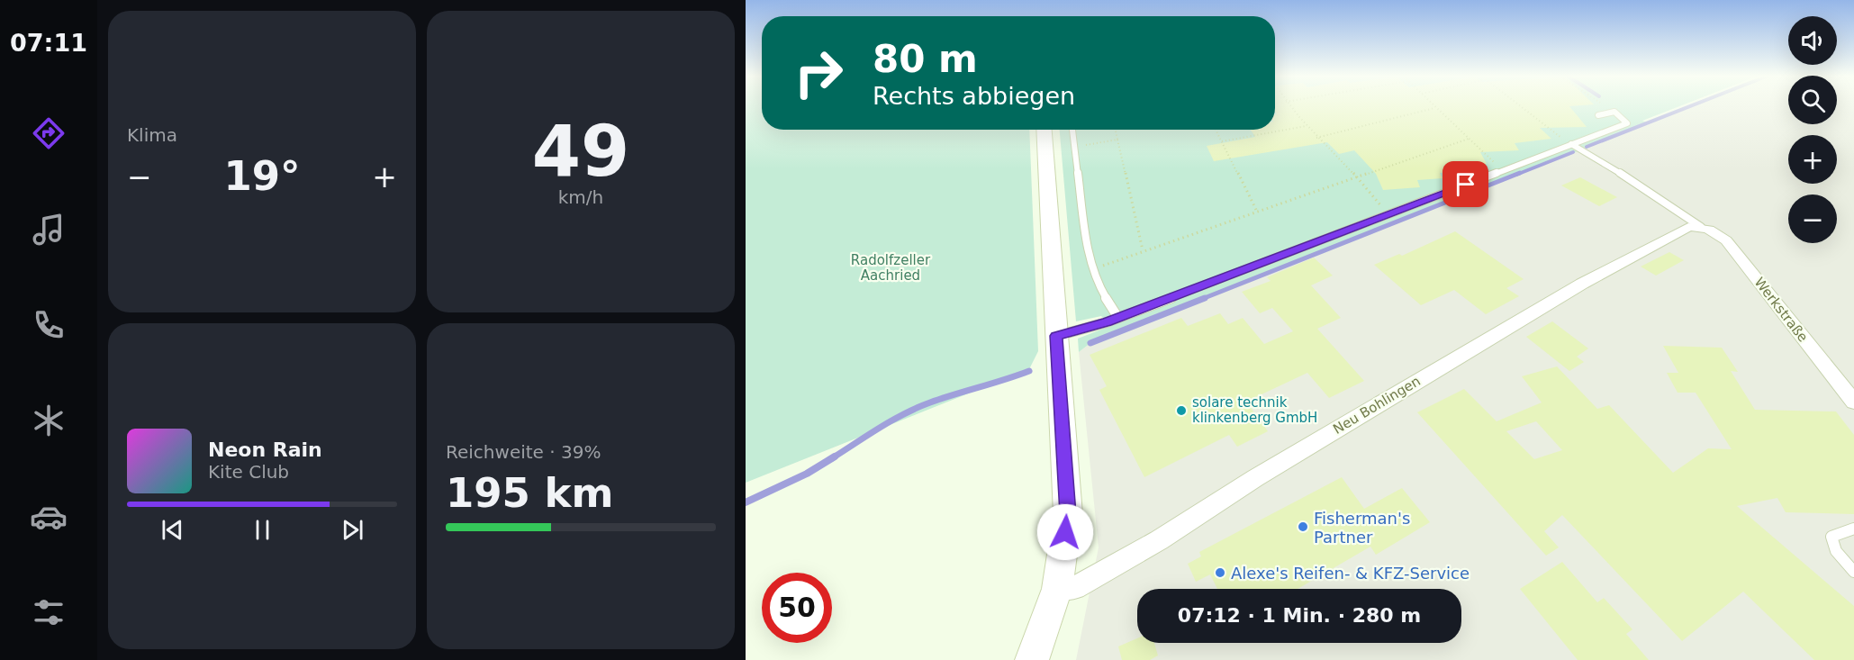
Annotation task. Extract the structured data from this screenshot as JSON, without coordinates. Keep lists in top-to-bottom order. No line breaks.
{"streets":{"street":["Werkstraße","Neu Bohlingen"]},"crossings":[["Werkstraße","Neu Bohlingen"]],"parks":["Radolfzeller Aachried"],"places":["solare technik klinkenberg GmbH","Fisherman's Partner","Alexe's Reifen- & KFZ-Service"],"page":{"tabs":"07:11","tile":["Klima",["49","km/h"],["Reichweite · 39%","195 km"]],"map_buttons":["+","−"],"turn":["80 m","Rechts abbiegen"],"heat":["−","19°","+"],"song":["Neon Rain","Kite Club"],"limit":"50","trip":"07:12 · 1 Min. · 280 m"}}
